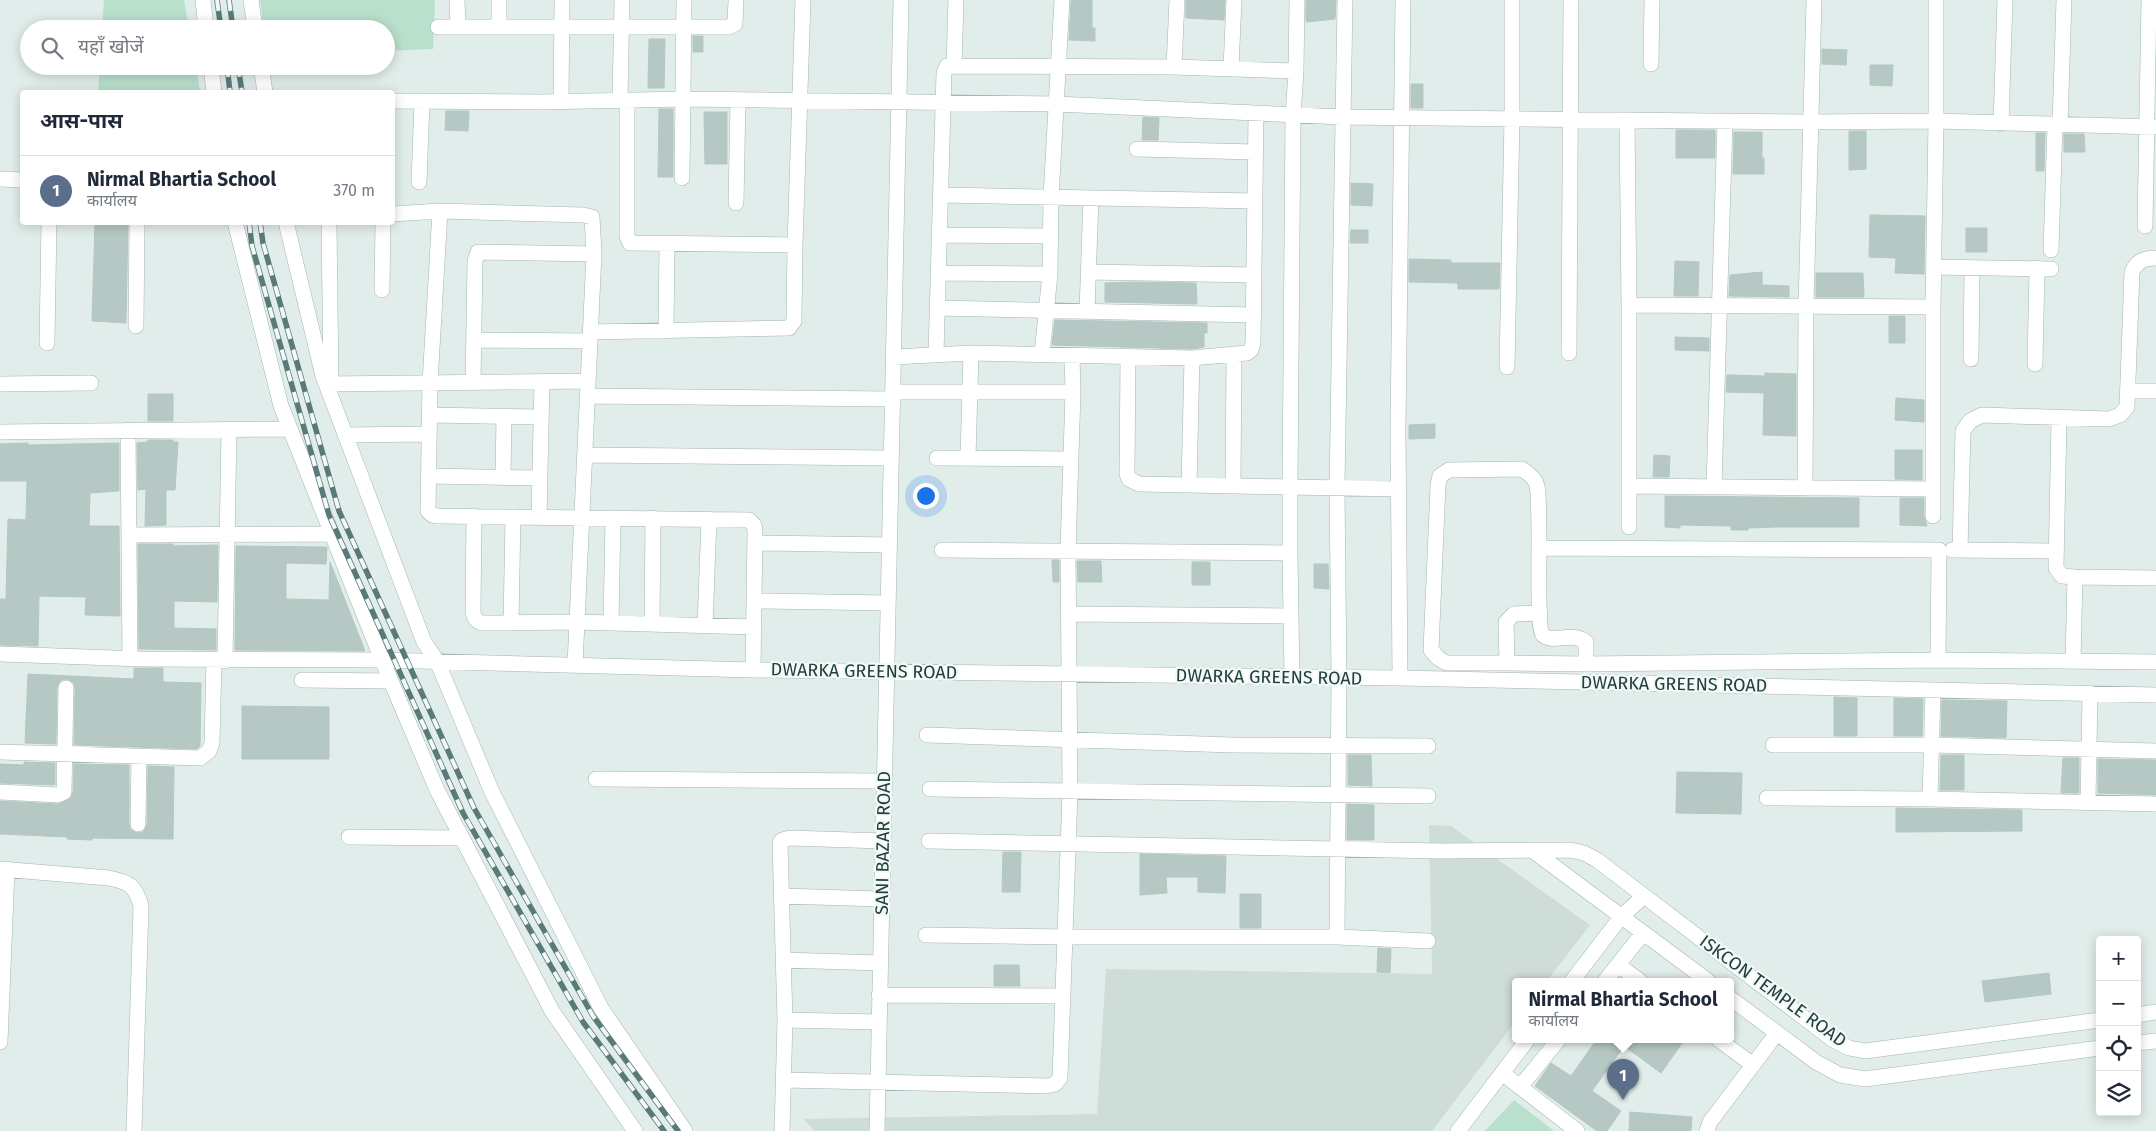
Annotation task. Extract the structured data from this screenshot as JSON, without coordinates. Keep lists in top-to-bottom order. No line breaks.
{"streets":{"street":["DWARKA GREENS ROAD","SANI BAZAR ROAD","ISKCON TEMPLE ROAD"]},"crossings":[["DWARKA GREENS ROAD","SANI BAZAR ROAD"]],"page":{"search":"यहाँ खोजें","heading":"आस-पास","list":[{"mark":"1","name":"Nirmal Bhartia School","note":"कार्यालय","value":"370 m"}],"map_buttons":["+","−"],"popup":["Nirmal Bhartia School","कार्यालय"],"pins":"1"}}
